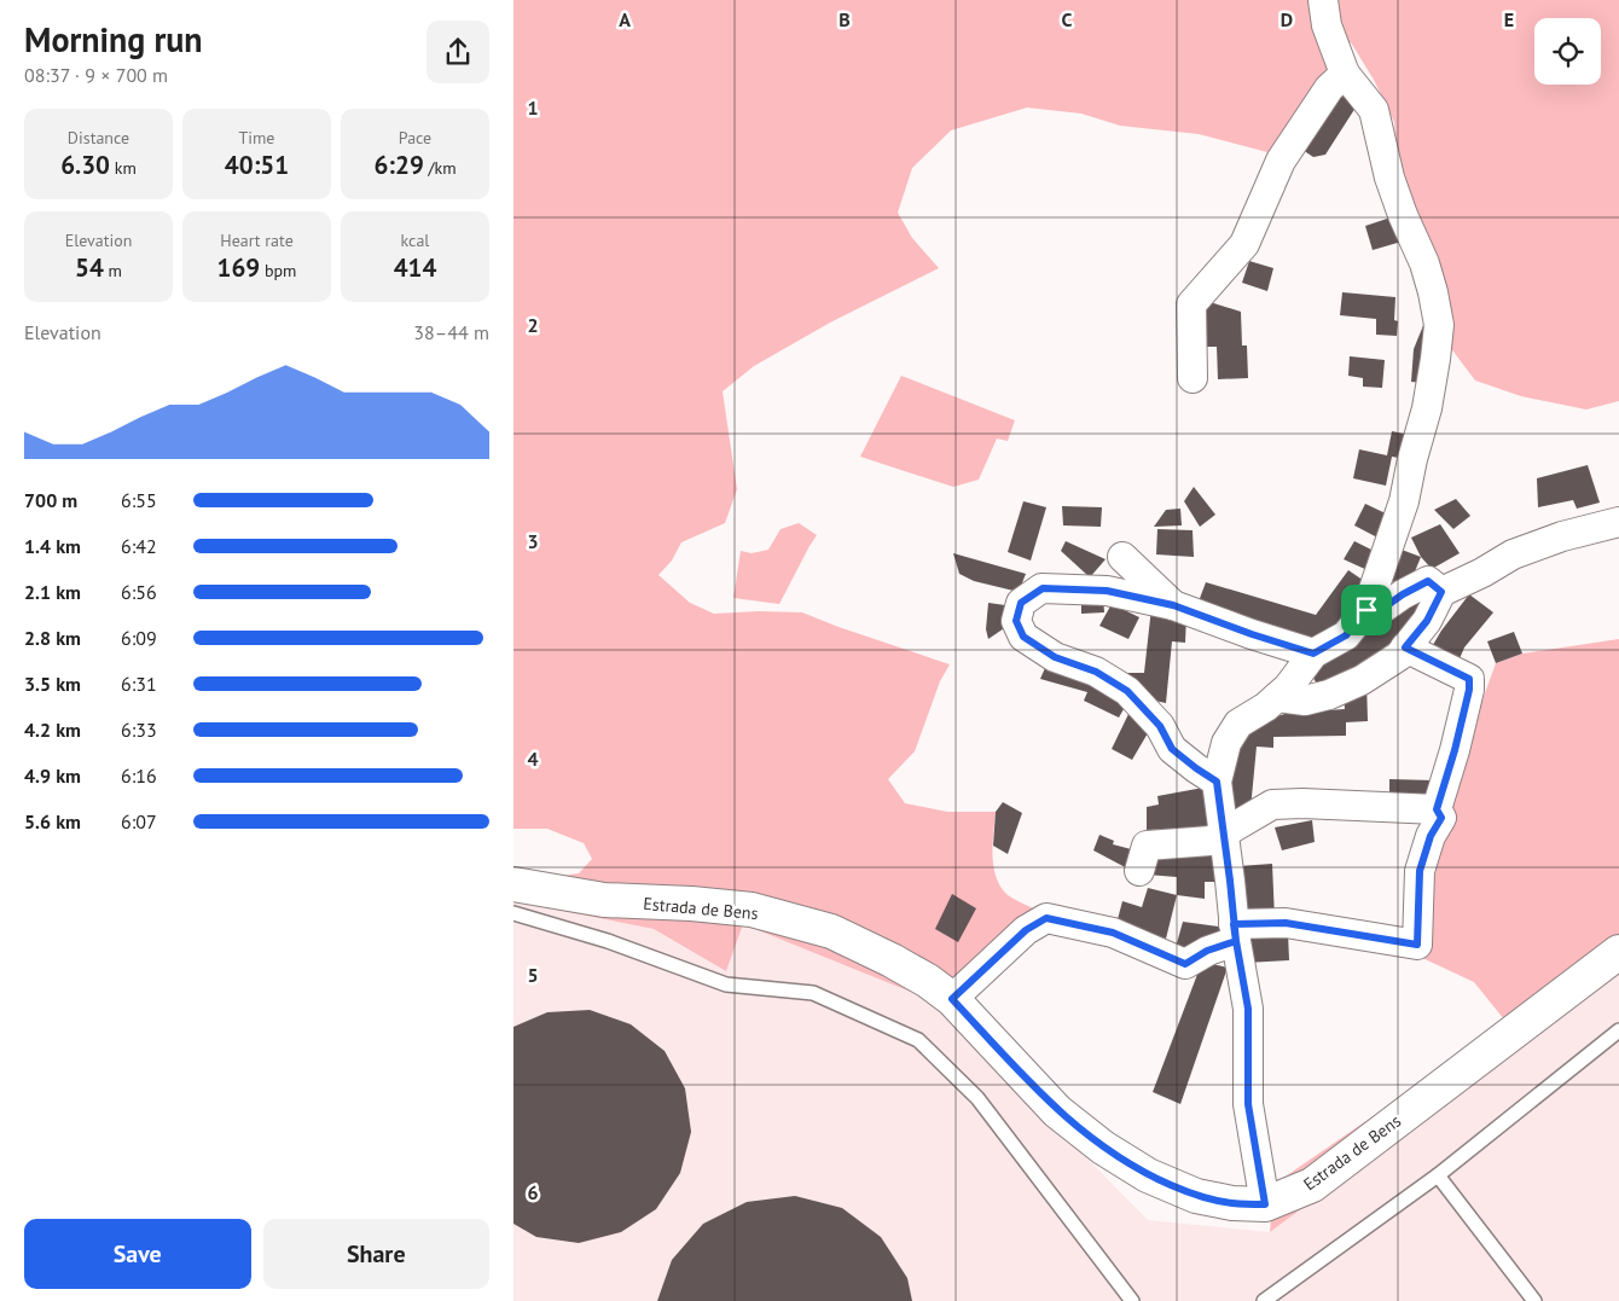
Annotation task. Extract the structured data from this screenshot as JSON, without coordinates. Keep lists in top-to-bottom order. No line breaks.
{"streets":{"street":["Estrada de Bens"]},"page":{"heading":["Morning run","08:37 · 9 × 700 m"],"stats":[["Distance","6.30 km"],["Time","40:51"],["Pace","6:29 /km"],["Elevation","54 m"],["Heart rate","169 bpm"],["kcal","414"]],"chart":["Elevation","38–44 m"],"list":[{"name":"700 m","note":"6:55"},{"name":"1.4 km","note":"6:42"},{"name":"2.1 km","note":"6:56"},{"name":"2.8 km","note":"6:09"},{"name":"3.5 km","note":"6:31"},{"name":"4.2 km","note":"6:33"},{"name":"4.9 km","note":"6:16"},{"name":"5.6 km","note":"6:07"}],"buttons":["Save","Share"]},"grid":{"columns":["A","B","C","D","E"],"rows":["1","2","3","4","5","6"]}}
